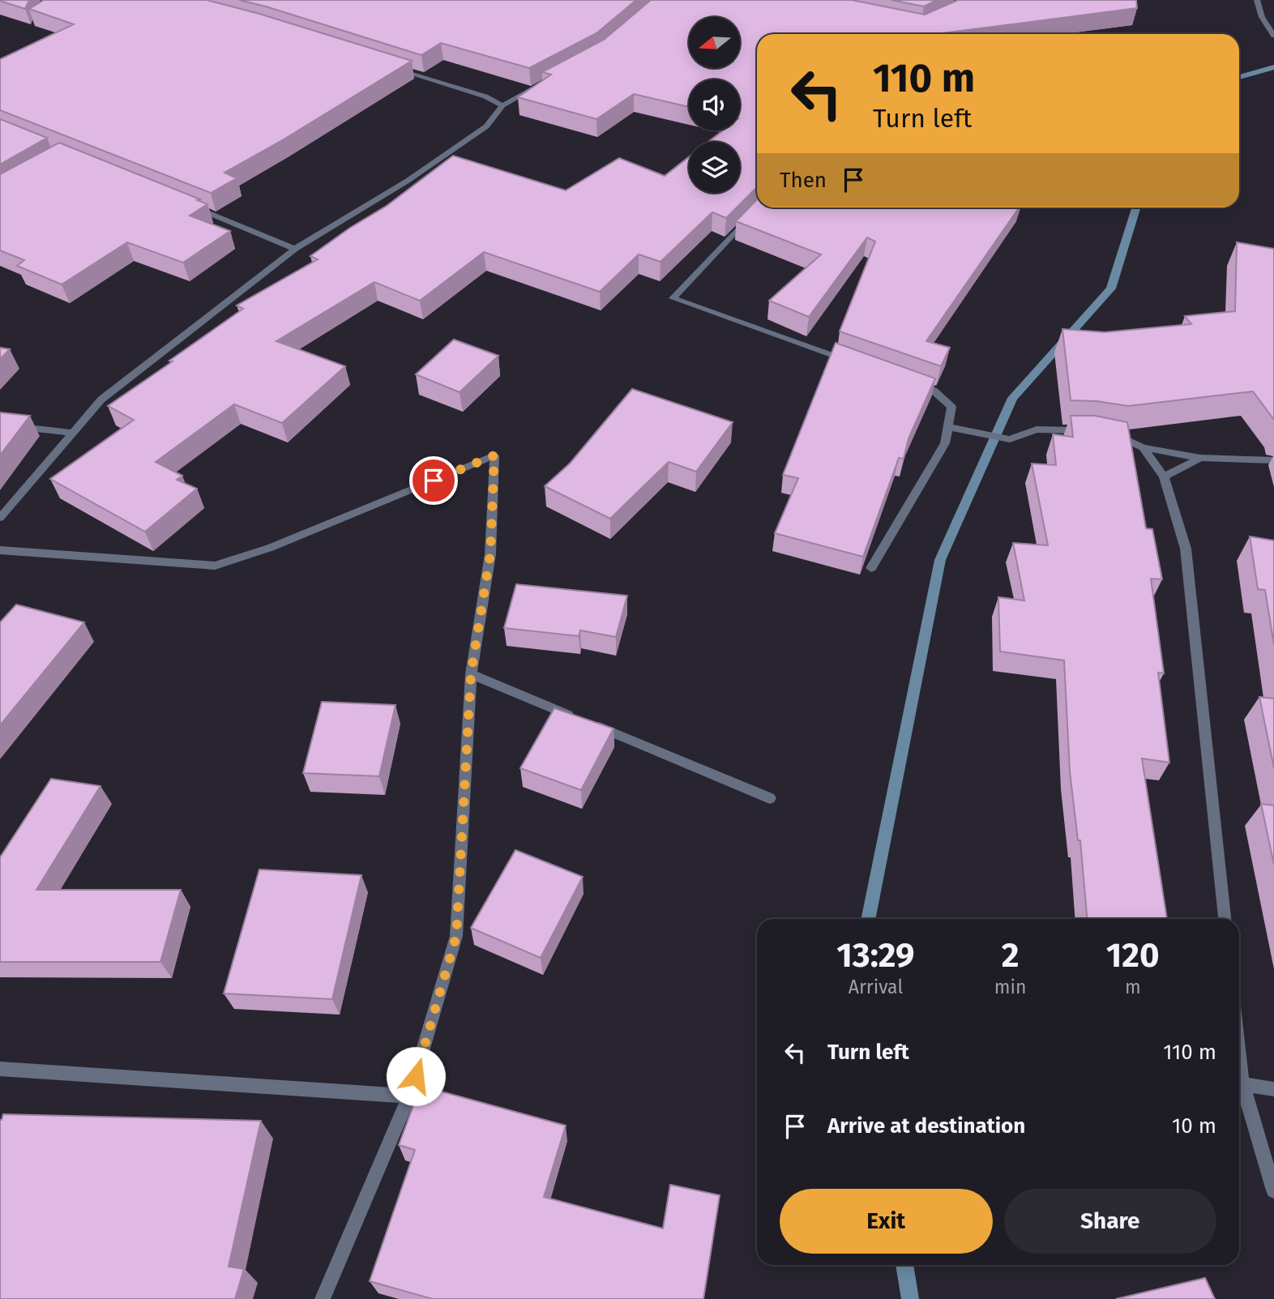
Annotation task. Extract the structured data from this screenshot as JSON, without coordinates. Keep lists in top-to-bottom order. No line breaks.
{"north":"left","page":{"turn":["110 m","Turn left"],"then":"Then","eta":["13:29","Arrival","2","min","120","m"],"list":[{"name":"Turn left","value":"110 m"},{"name":"Arrive at destination","value":"10 m"}],"buttons":["Exit","Share"]}}
